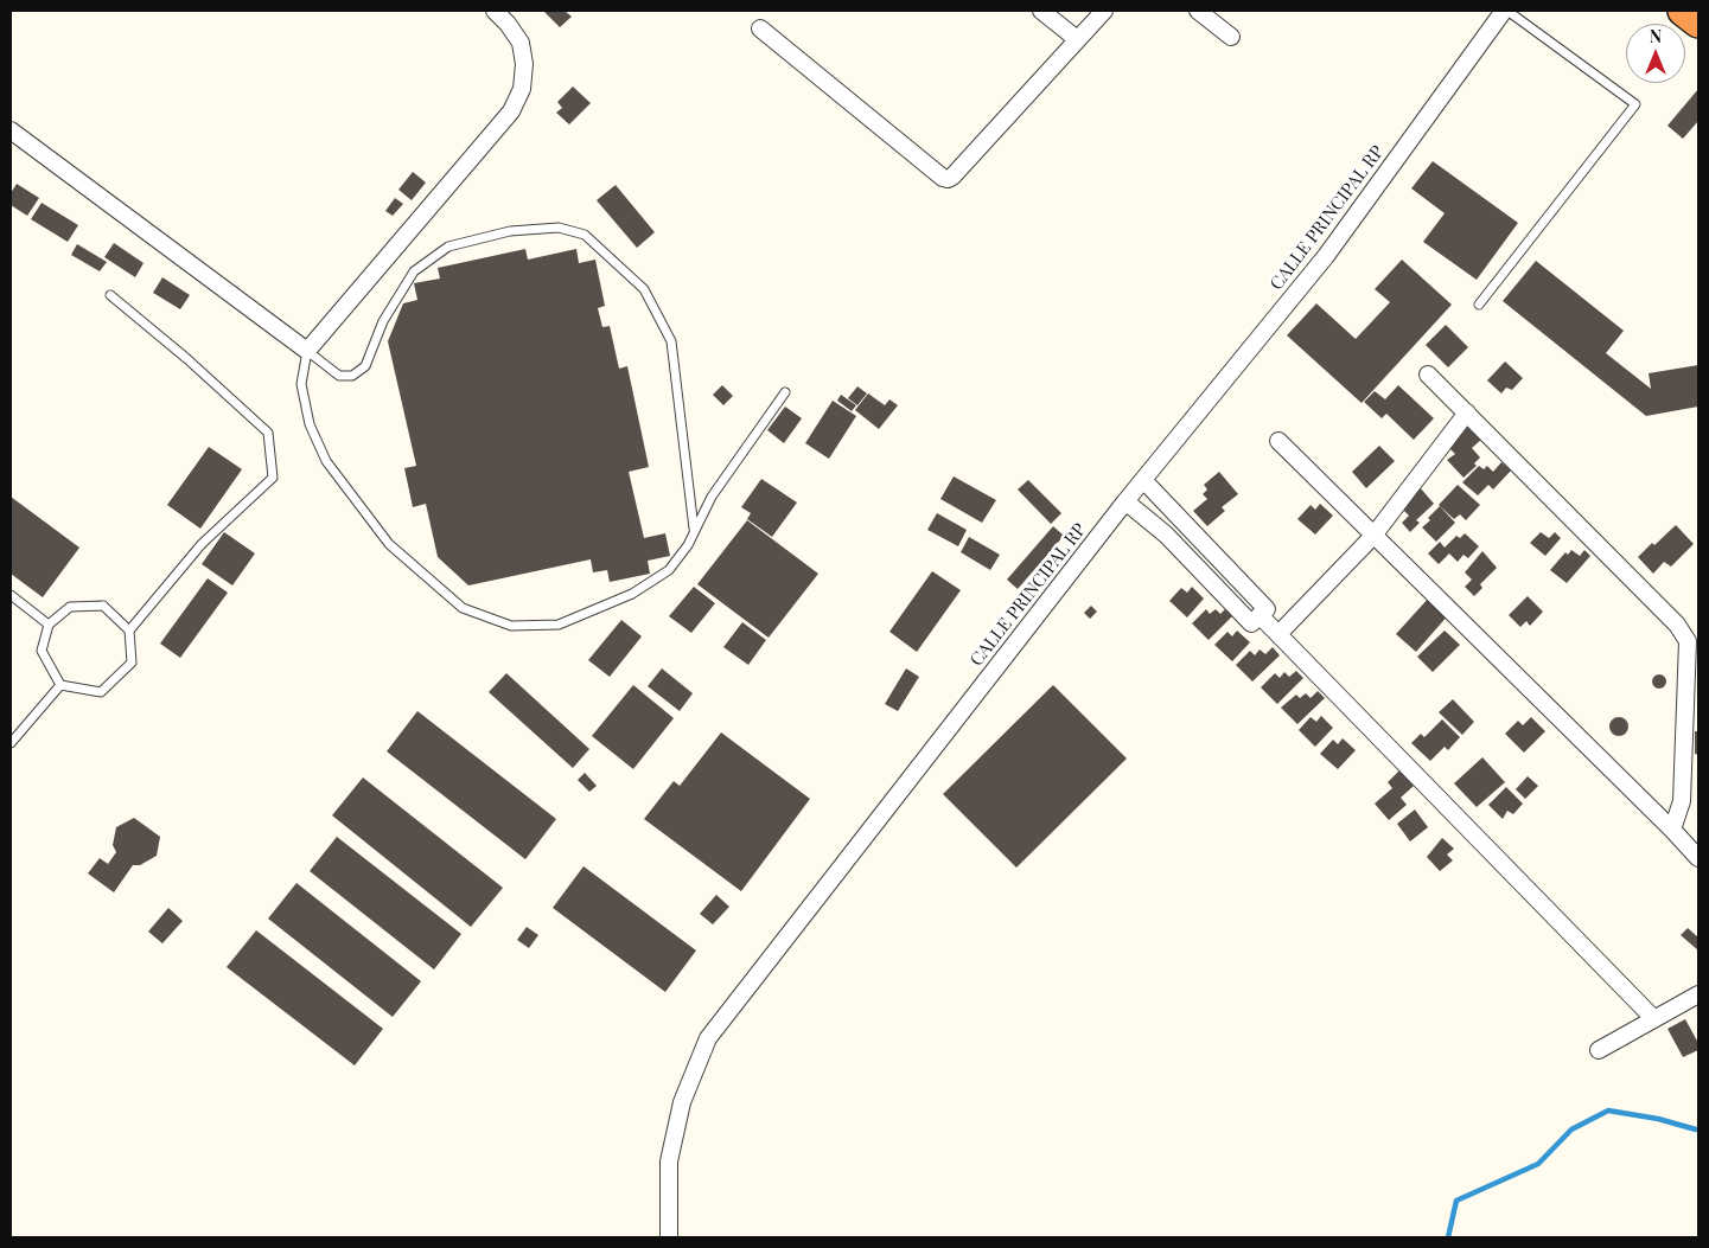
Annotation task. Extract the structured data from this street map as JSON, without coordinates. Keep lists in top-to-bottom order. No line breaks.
{"streets":{"street":["CALLE PRINCIPAL RP"]},"north":"top"}
